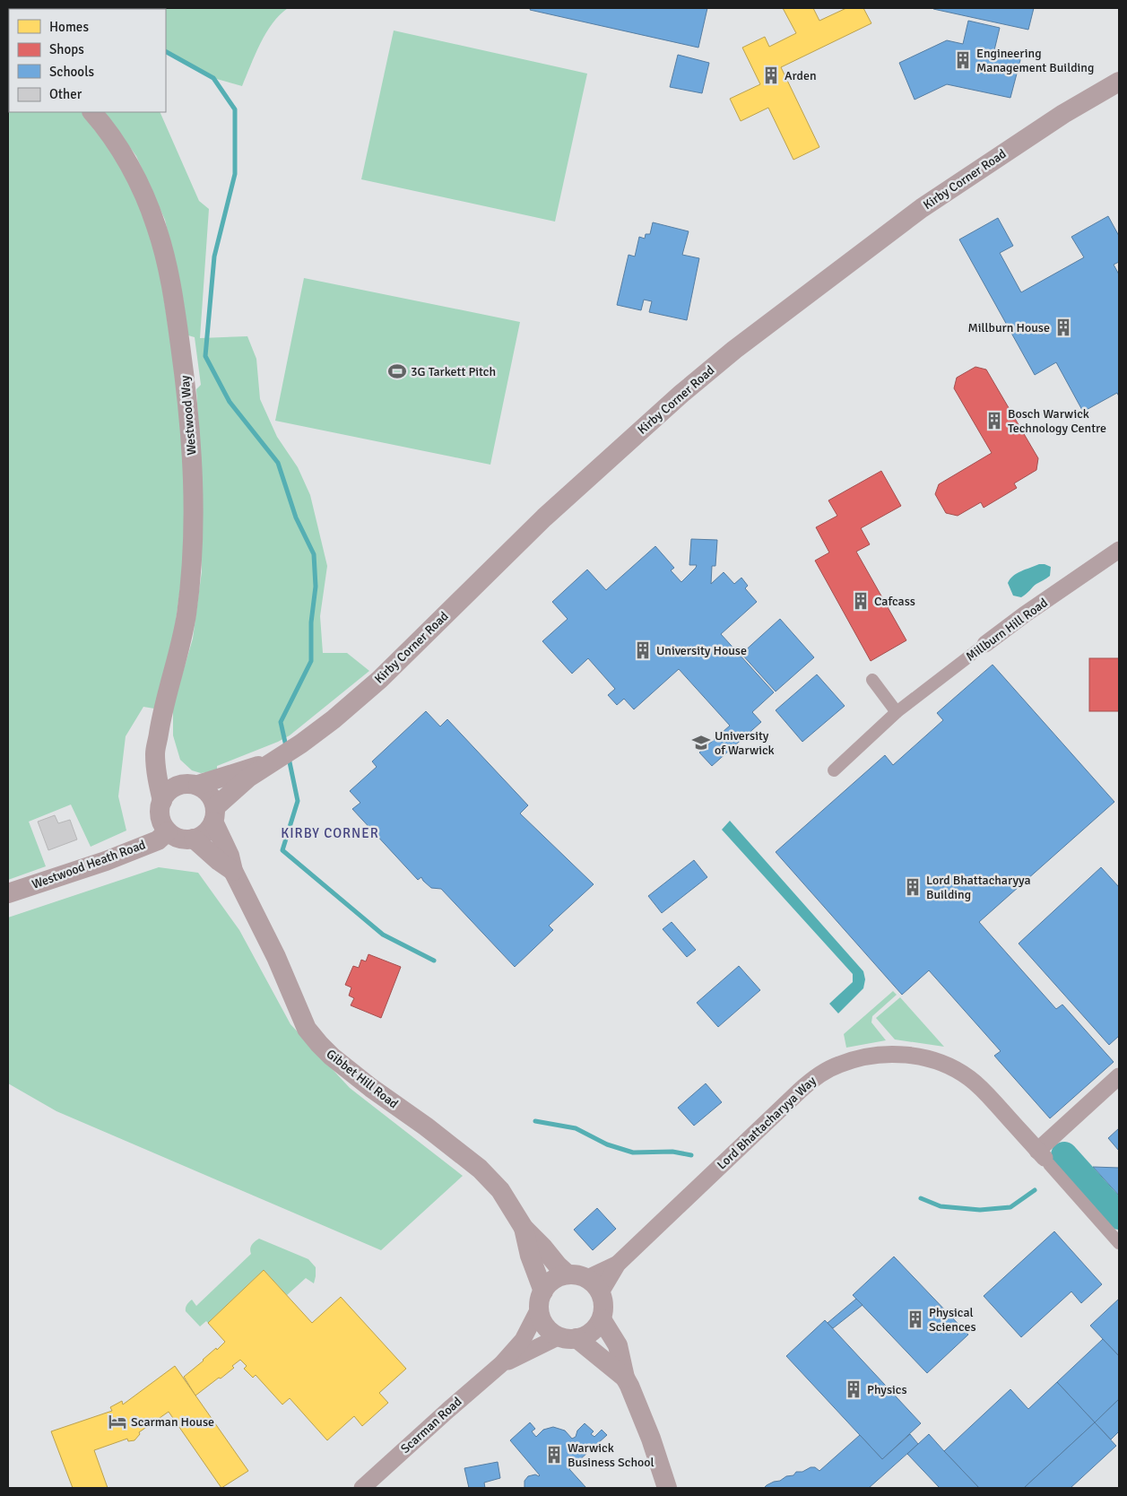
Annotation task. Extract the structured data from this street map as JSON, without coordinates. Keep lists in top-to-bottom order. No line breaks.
{"streets":{"street":["Kirby Corner Road","Westwood Way","Millburn Hill Road","Westwood Heath Road","Gibbet Hill Road","Lord Bhattacharyya Way","Scarman Road"]},"crossings":[["Kirby Corner Road","Westwood Way"],["Kirby Corner Road","Westwood Heath Road"],["Kirby Corner Road","Gibbet Hill Road"],["Westwood Way","Westwood Heath Road"],["Westwood Way","Gibbet Hill Road"],["Westwood Heath Road","Gibbet Hill Road"],["Gibbet Hill Road","Lord Bhattacharyya Way"],["Gibbet Hill Road","Scarman Road"],["Lord Bhattacharyya Way","Scarman Road"]],"districts":["KIRBY CORNER"],"places":{"building":["Engineering Management Building","Arden","Millburn House","Bosch Warwick Technology Centre","Cafcass","University House","Lord Bhattacharyya Building","Physical Sciences","Physics","Warwick Business School"],"sports":["3G Tarkett Pitch"],"school or university":["University of Warwick"],"hotel":["Scarman House"]},"legend":["Homes","Shops","Schools","Other"]}
